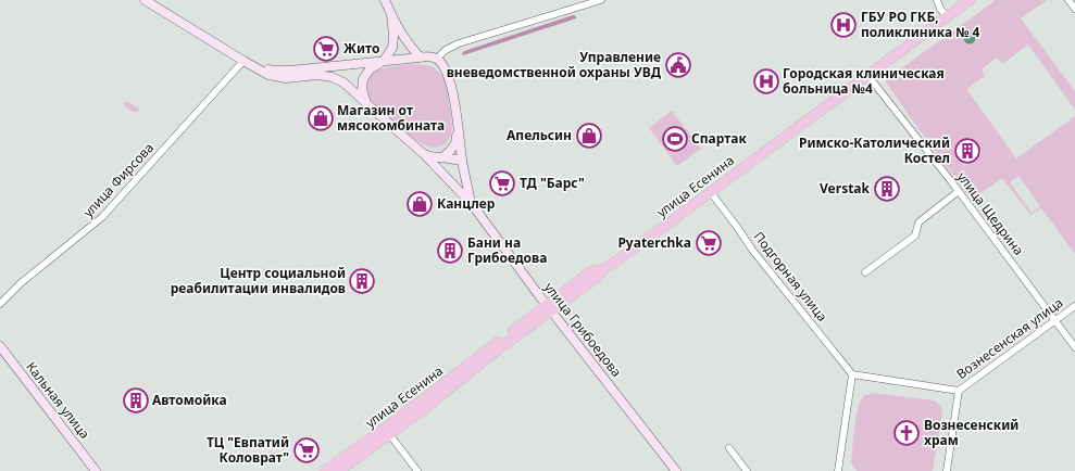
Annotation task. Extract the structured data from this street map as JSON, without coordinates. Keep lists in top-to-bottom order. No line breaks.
{"streets":{"main road":["улица Есенина","улица Грибоедова","Кальная улица"],"street":["улица Фирсова","улица Щедрина","Подгорная улица","Вознесенская улица"]},"crossings":[["улица Есенина","улица Щедрина"],["улица Есенина","Подгорная улица"],["улица Есенина","улица Грибоедова"],["улица Щедрина","Вознесенская улица"],["Подгорная улица","Вознесенская улица"]],"places":{"hospital":["ГБУ РО ГКБ, поликлиника № 4","Городская клиническая больница №4"],"supermarket":["Жито","ТД \"Барс\"","Pyaterchka","ТЦ \"Евпатий Коловрат\""],"public building":["Управление вневедомственной охраны УВД"],"shop":["Магазин от мясокомбината","Апельсин","Канцлер"],"sports":["Спартак"],"building":["Римско-Католический Костел","Verstak","Бани на Грибоедова","Центр социальной реабилитации инвалидов","Автомойка"],"church":["Вознесенский храм"]}}
